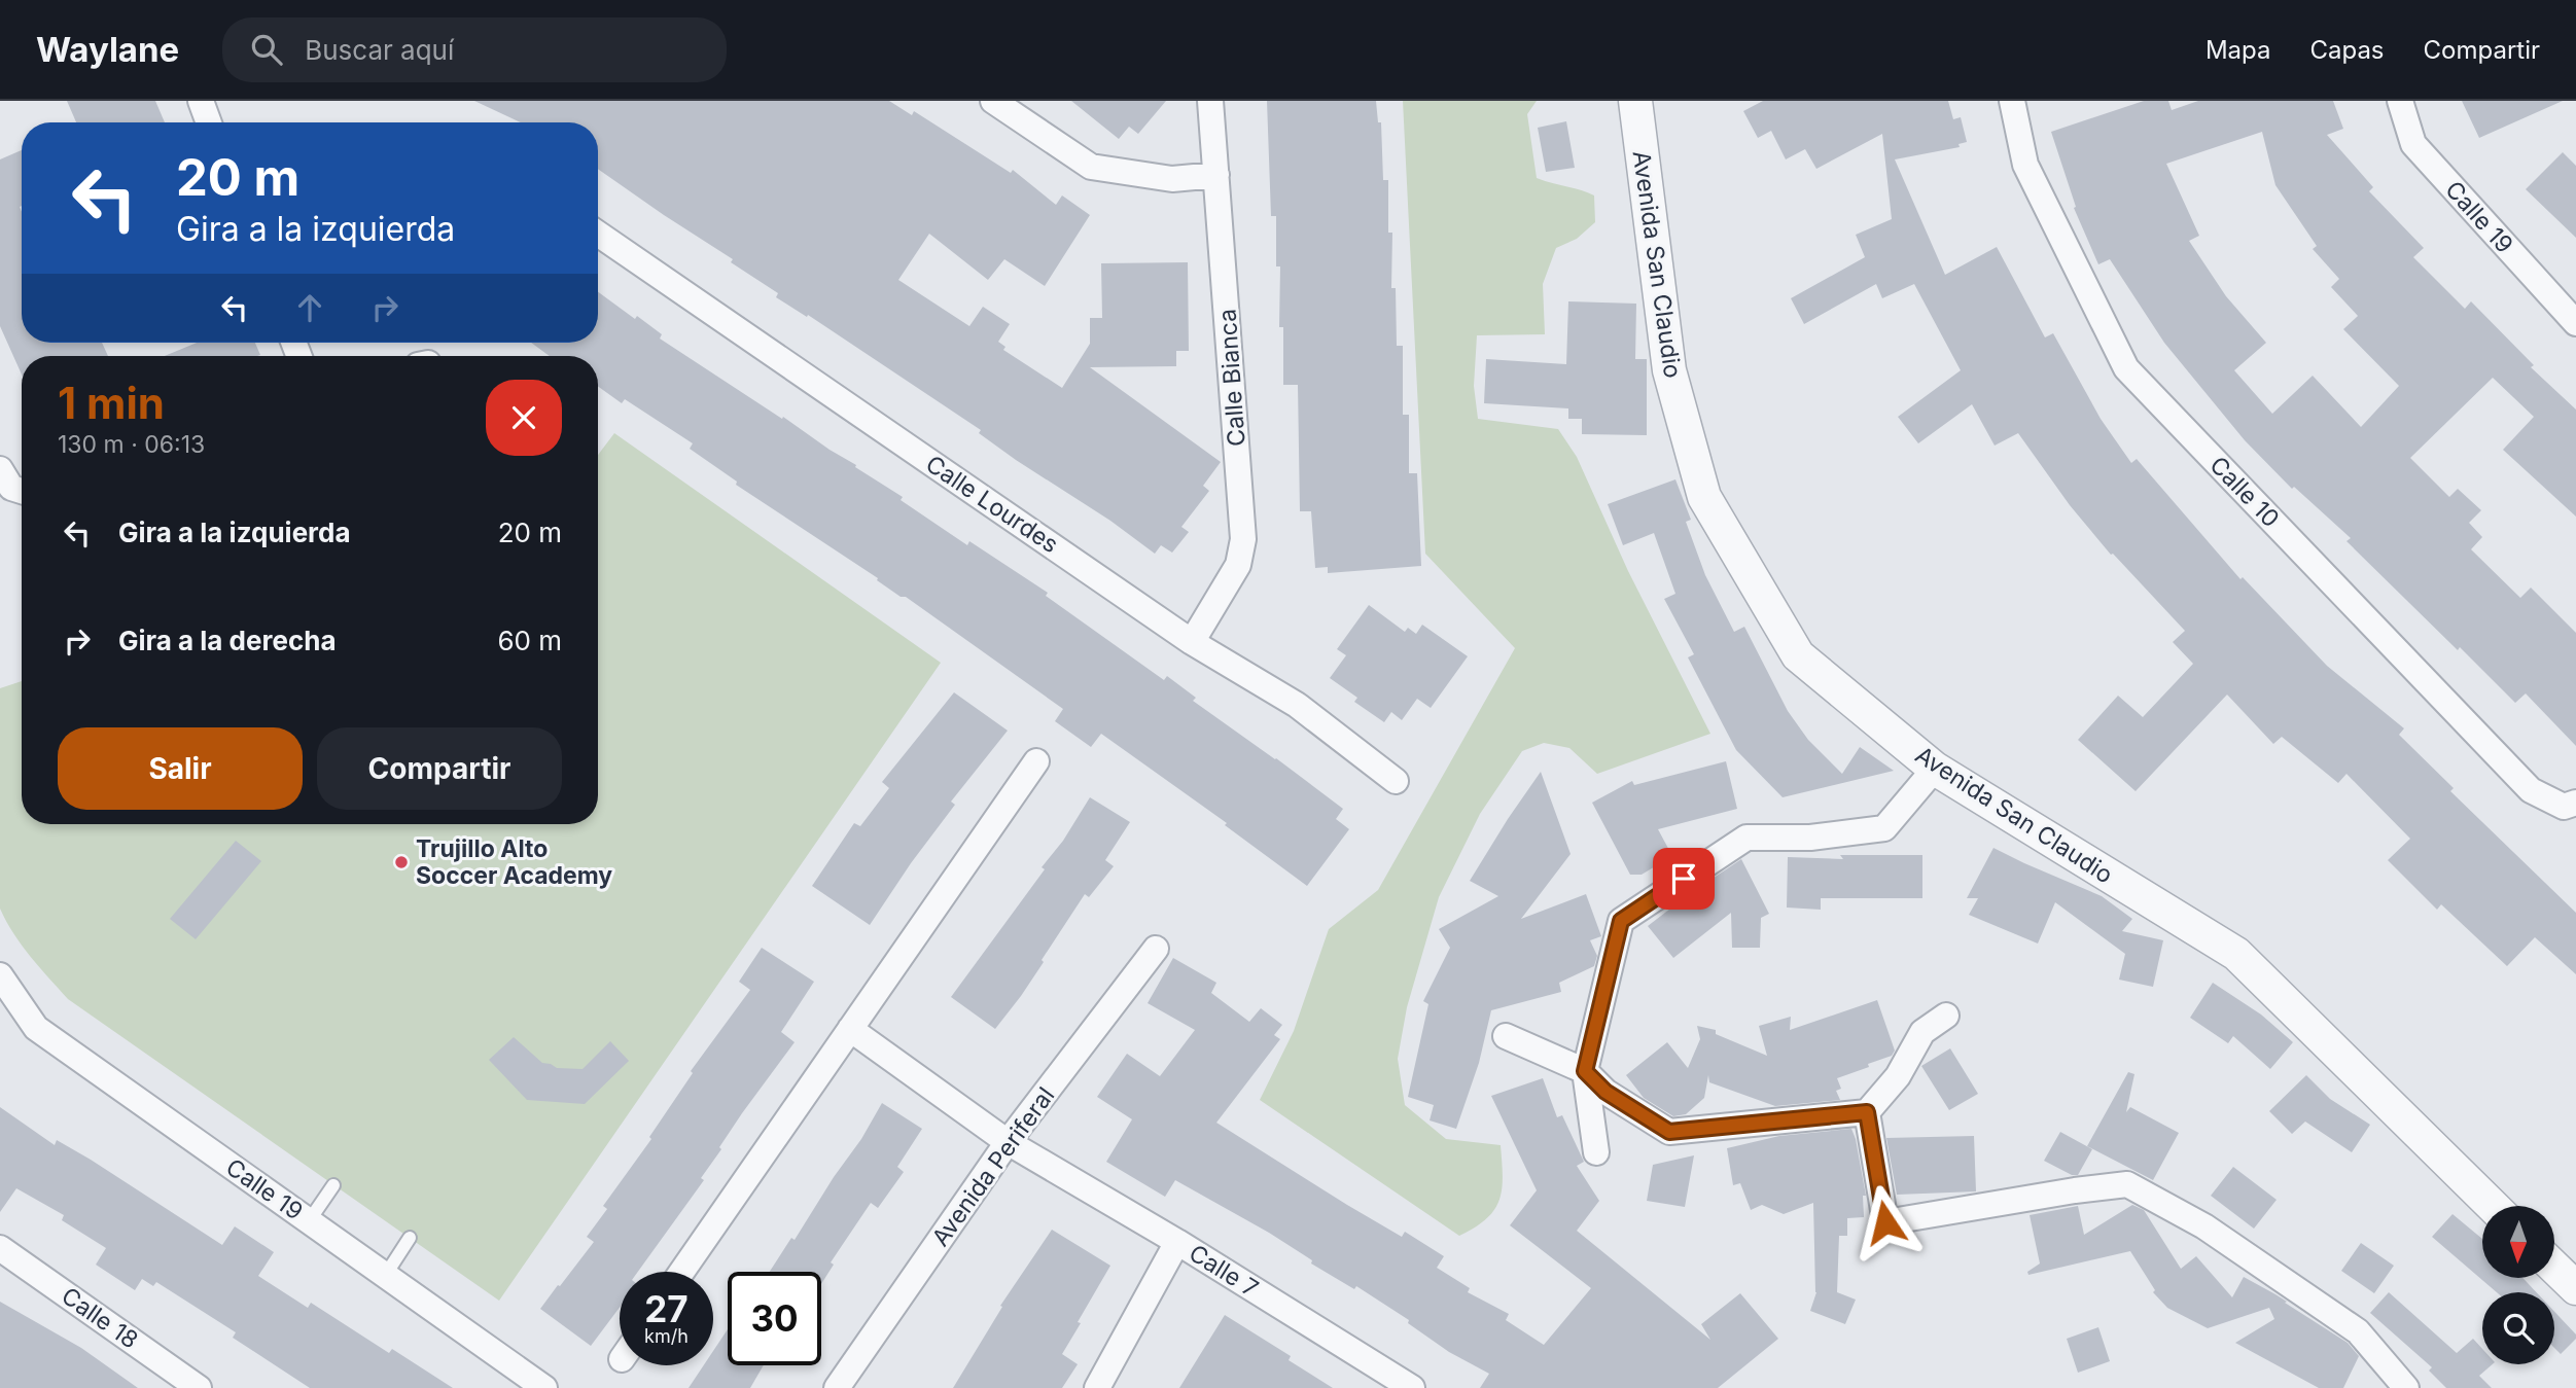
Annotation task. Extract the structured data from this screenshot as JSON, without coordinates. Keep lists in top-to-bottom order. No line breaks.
{"streets":{"street":["Calle 19","Avenida San Claudio","Calle Bianca","Calle 10","Calle Lourdes","Avenida Periferal","Calle 7","Calle 18"]},"crossings":[["Calle Bianca","Calle Lourdes"]],"places":["Trujillo Alto Soccer Academy"],"north":"bottom","page":{"header":"Waylane","search":"Buscar aquí","nav":["Mapa","Capas","Compartir"],"turn":["20 m","Gira a la izquierda"],"heading":["1 min","130 m · 06:13"],"list":[{"name":"Gira a la izquierda","value":"20 m"},{"name":"Gira a la derecha","value":"60 m"}],"buttons":["Salir","Compartir"],"speed":"27 km/h","limit":"30"}}
